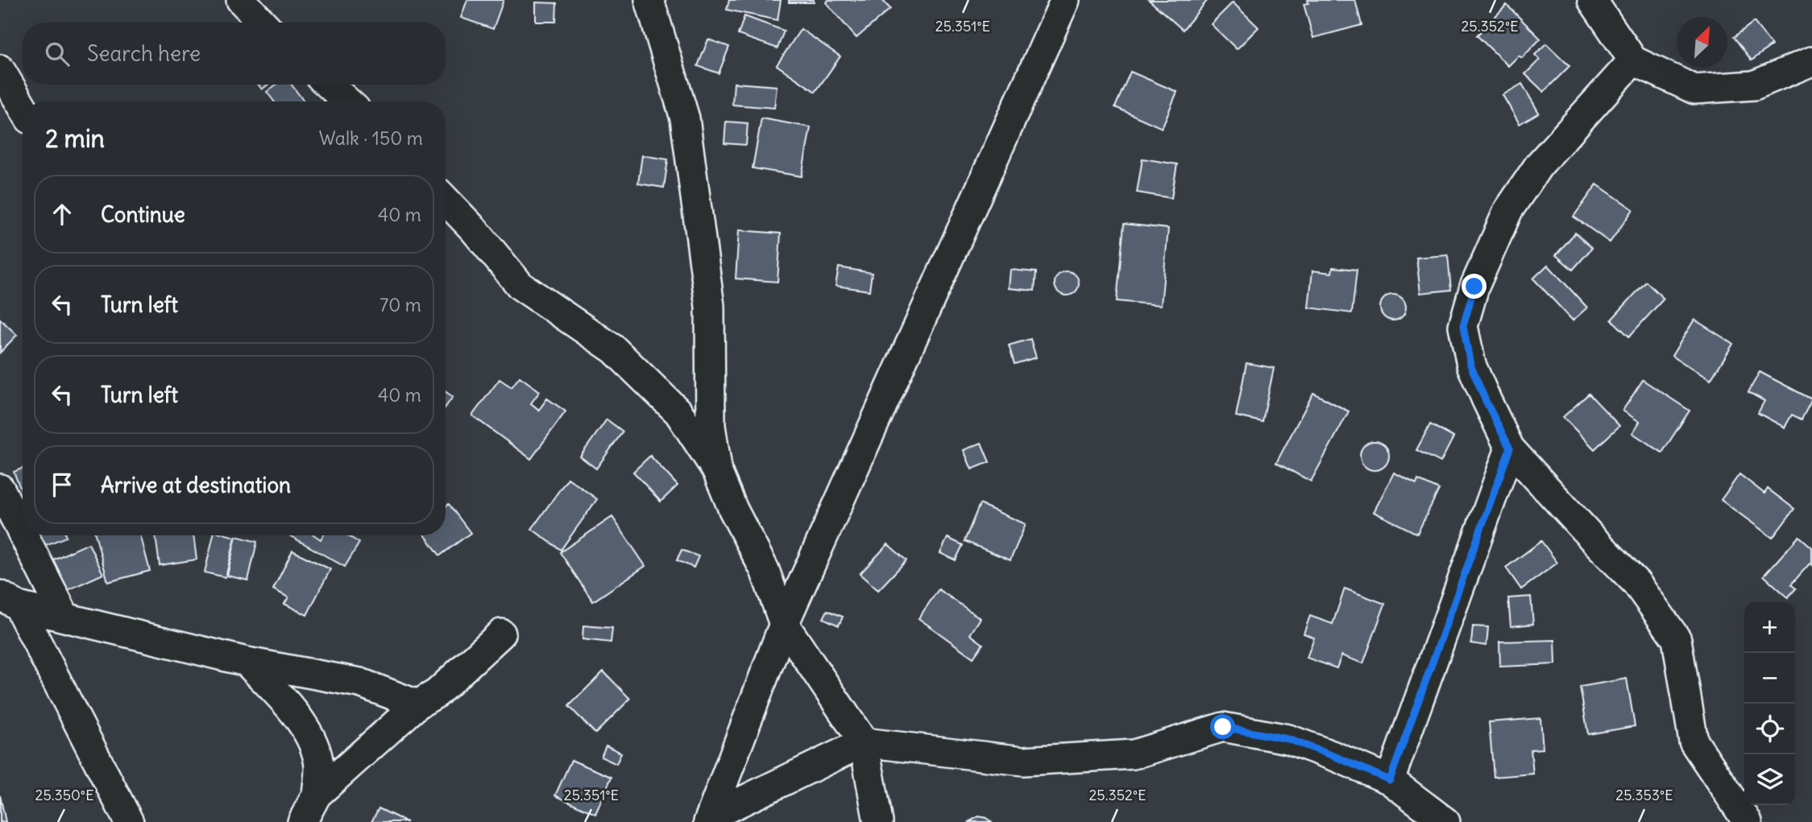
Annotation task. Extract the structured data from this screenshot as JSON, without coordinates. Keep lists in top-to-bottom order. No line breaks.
{"north":"top right","page":{"search":"Search here","heading":["2 min","Walk · 150 m"],"list":[["Continue","40 m"],["Turn left","70 m"],["Turn left","40 m"],"Arrive at destination"],"map_buttons":["+","−"]},"coordinates":["25.351°E","25.352°E","25.350°E","25.353°E"]}
